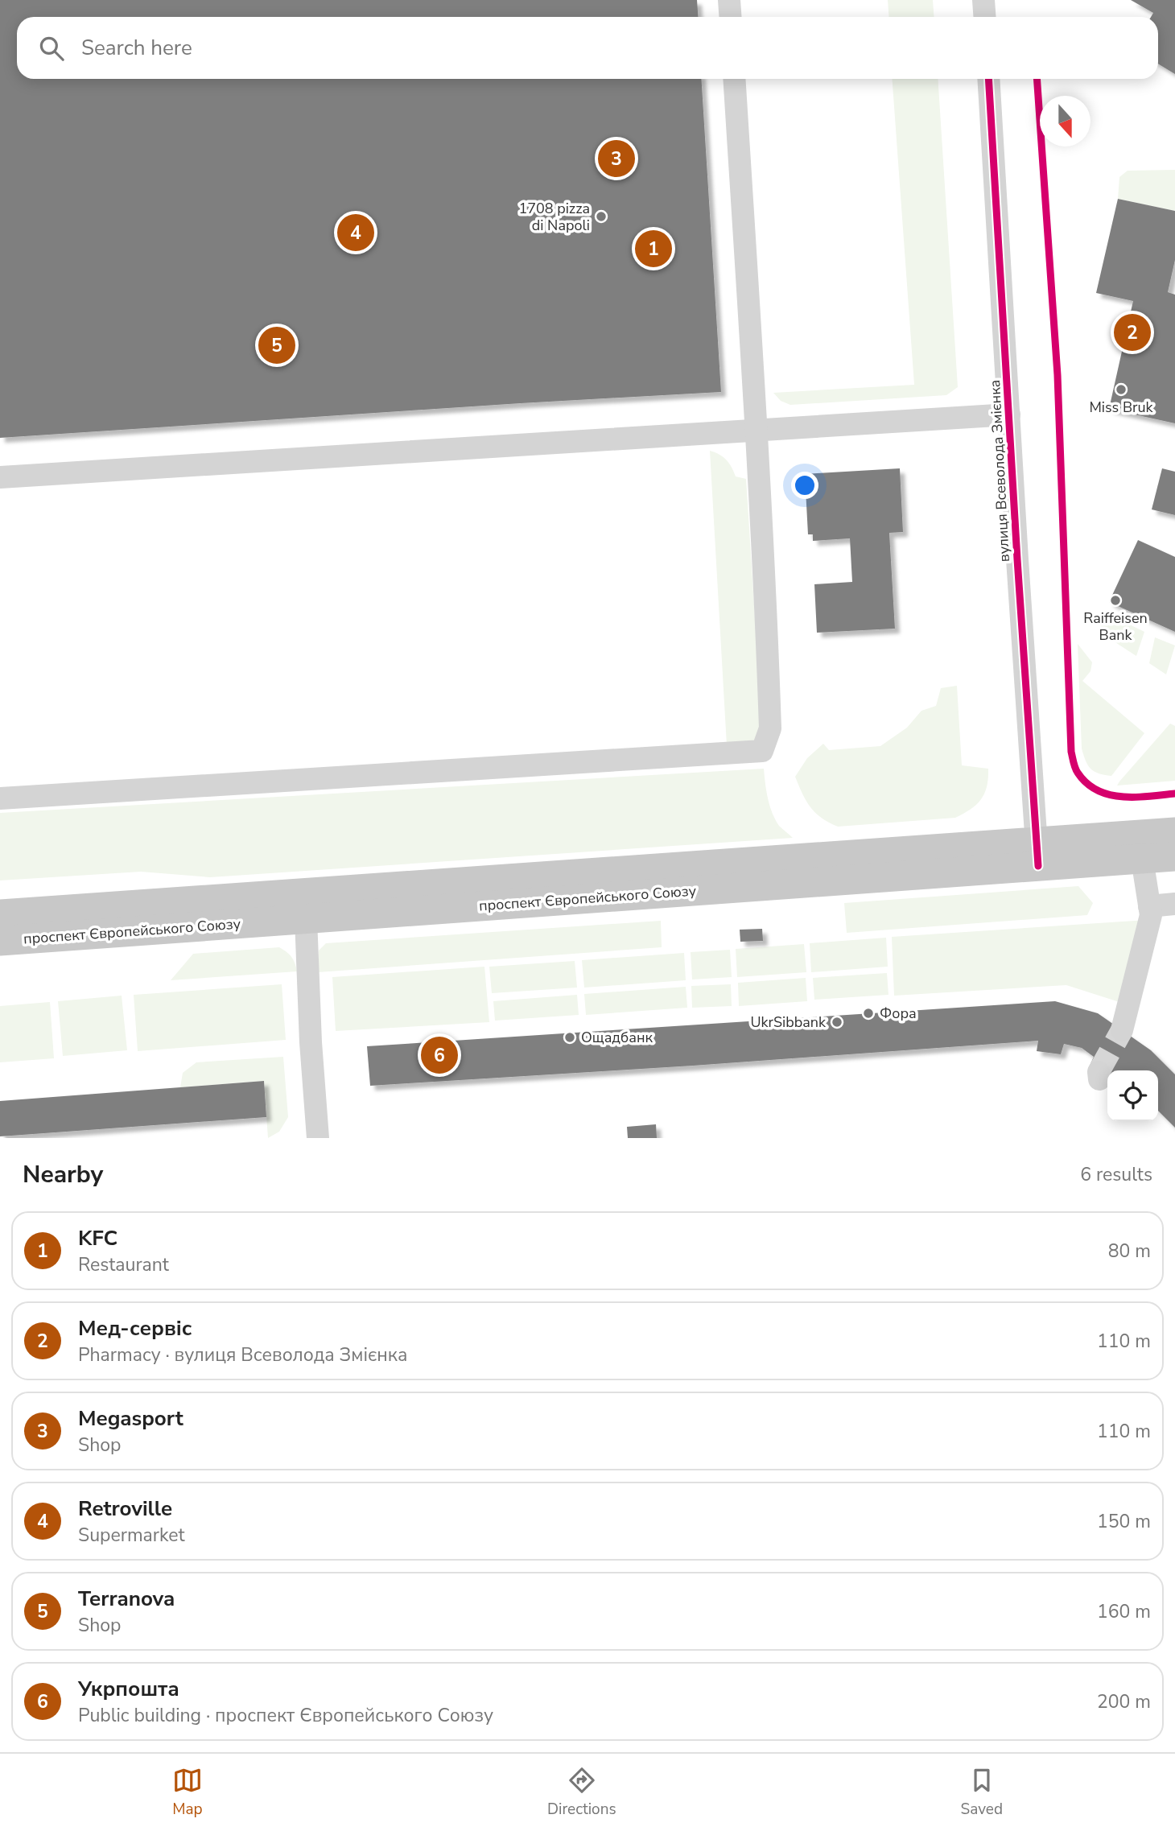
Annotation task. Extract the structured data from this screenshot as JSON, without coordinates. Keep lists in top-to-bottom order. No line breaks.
{"streets":{"main road":["проспект Європейського Союзу"],"street":["вулиця Всеволода Змієнка"]},"crossings":[["вулиця Всеволода Змієнка","проспект Європейського Союзу"]],"places":["1708 pizza di Napoli","Miss Bruk","Raiffeisen Bank","Фора","UkrSibbank","Ощадбанк"],"north":"bottom","page":{"search":"Search here","pins":["3","4","1","2","5","6"],"heading":["Nearby","6 results"],"list":[{"mark":"1","name":"KFC","note":"Restaurant","value":"80 m"},{"mark":"2","name":"Мед-сервіс","note":"Pharmacy · вулиця Всеволода Змієнка","value":"110 m"},{"mark":"3","name":"Megasport","note":"Shop","value":"110 m"},{"mark":"4","name":"Retroville","note":"Supermarket","value":"150 m"},{"mark":"5","name":"Terranova","note":"Shop","value":"160 m"},{"mark":"6","name":"Укрпошта","note":"Public building · проспект Європейського Союзу","value":"200 m"}],"nav":["Map","Directions","Saved"]}}
